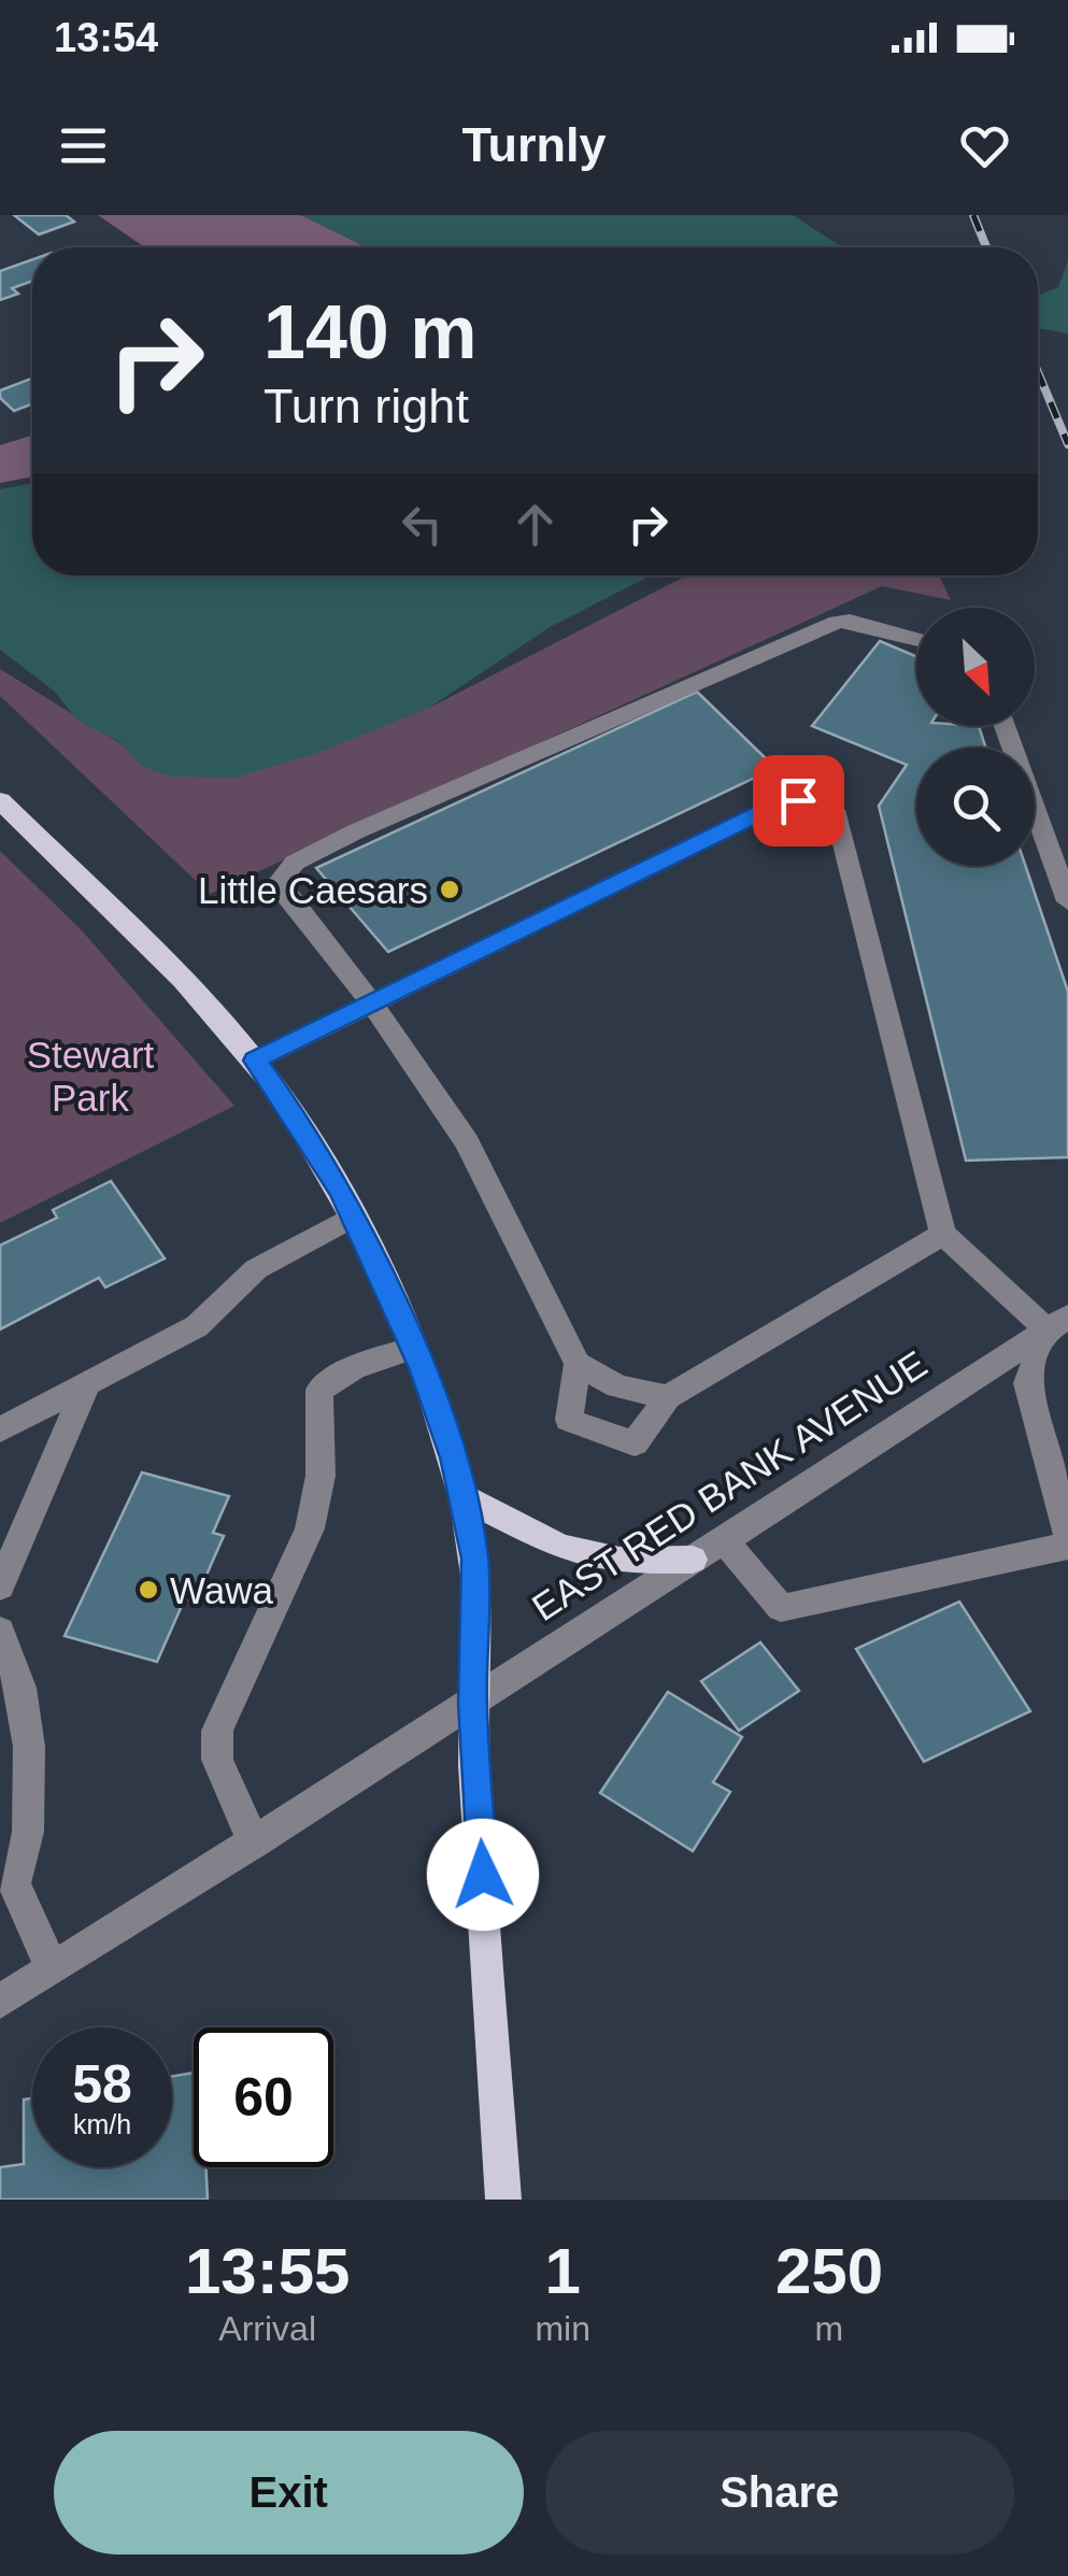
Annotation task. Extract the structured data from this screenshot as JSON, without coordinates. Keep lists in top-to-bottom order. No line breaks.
{"streets":{"street":["EAST RED BANK AVENUE"]},"parks":["Stewart Park"],"places":["Little Caesars","Wawa"],"north":"bottom right","page":{"status":"13:54","header":"Turnly","turn":["140 m","Turn right"],"speed":"58 km/h","limit":"60","eta":["13:55","Arrival","1","min","250","m"],"buttons":["Exit","Share"]}}
